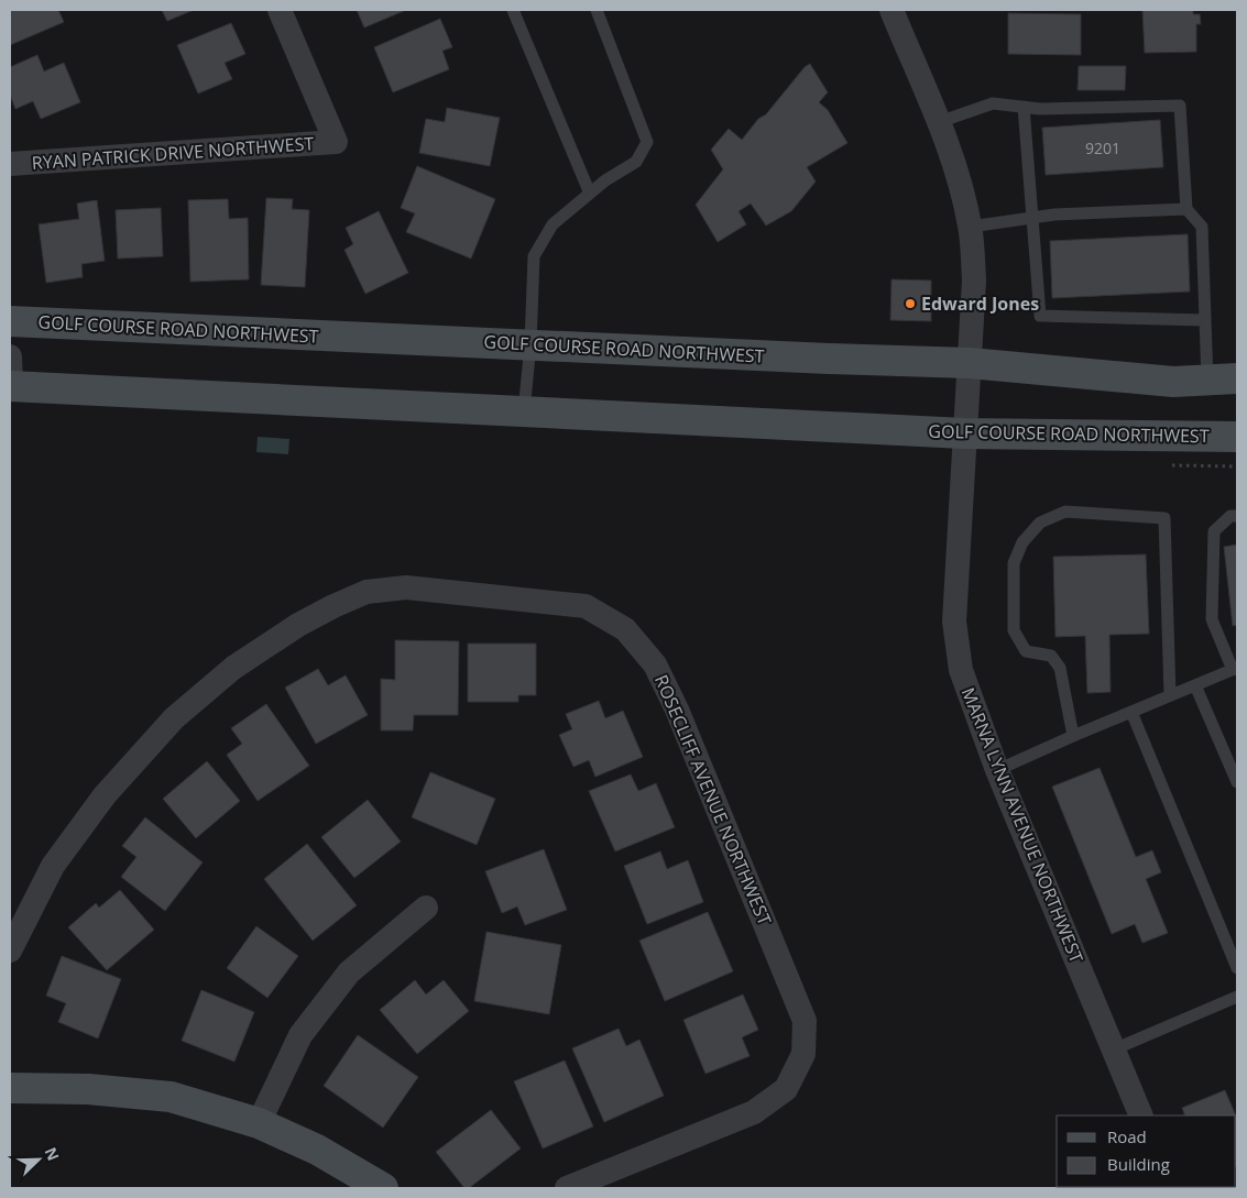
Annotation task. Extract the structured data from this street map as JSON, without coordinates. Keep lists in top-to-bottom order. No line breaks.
{"streets":{"main road":["GOLF COURSE ROAD NORTHWEST"],"street":["RYAN PATRICK DRIVE NORTHWEST","ROSECLIFF AVENUE NORTHWEST","MARNA LYNN AVENUE NORTHWEST"]},"crossings":[["GOLF COURSE ROAD NORTHWEST","MARNA LYNN AVENUE NORTHWEST"]],"places":["Edward Jones"],"house_numbers":["9201"],"legend":["Road","Building"],"north":"top right"}
